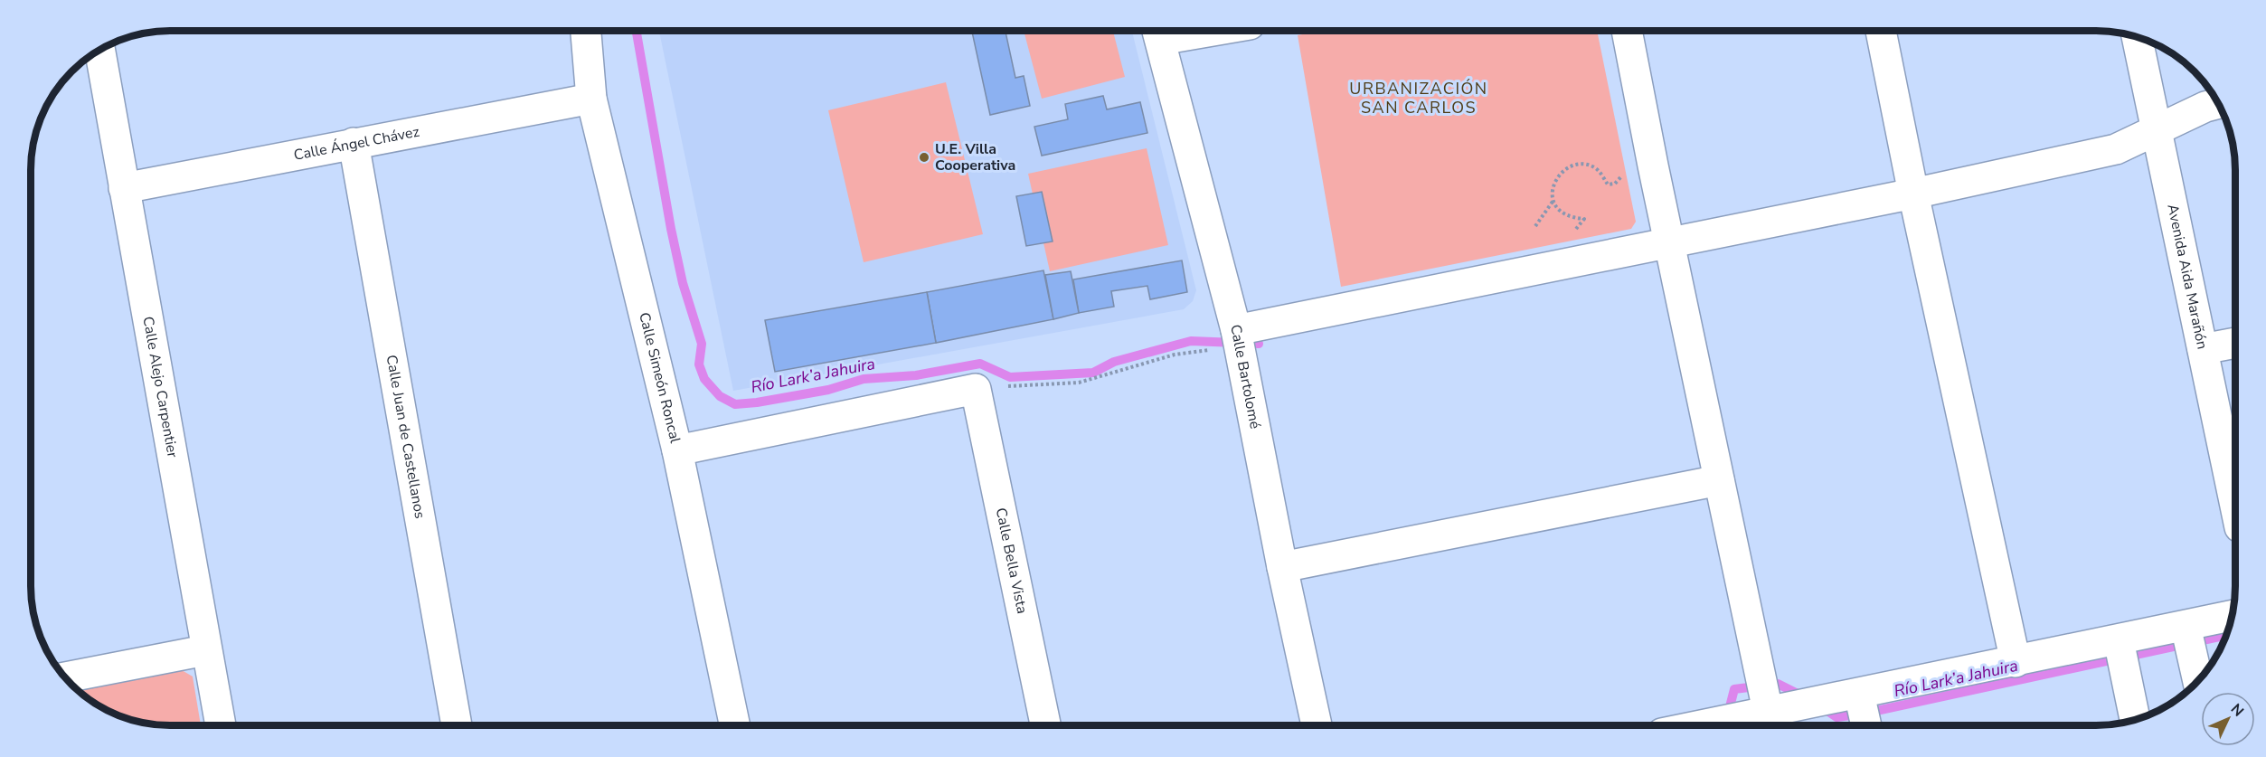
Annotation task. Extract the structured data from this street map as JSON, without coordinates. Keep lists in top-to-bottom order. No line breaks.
{"streets":{"street":["Calle Ángel Chávez","Avenida Aida Marañón","Calle Simeón Roncal","Calle Bartolomé","Calle Alejo Carpentier","Calle Juan de Castellanos","Calle Bella Vista"]},"crossings":[["Calle Ángel Chávez","Calle Simeón Roncal"],["Calle Ángel Chávez","Calle Alejo Carpentier"],["Calle Ángel Chávez","Calle Juan de Castellanos"]],"districts":["URBANIZACIÓN SAN CARLOS"],"water":["Río Lark’a Jahuira"],"places":["U.E. Villa Cooperativa"],"north":"top right"}
